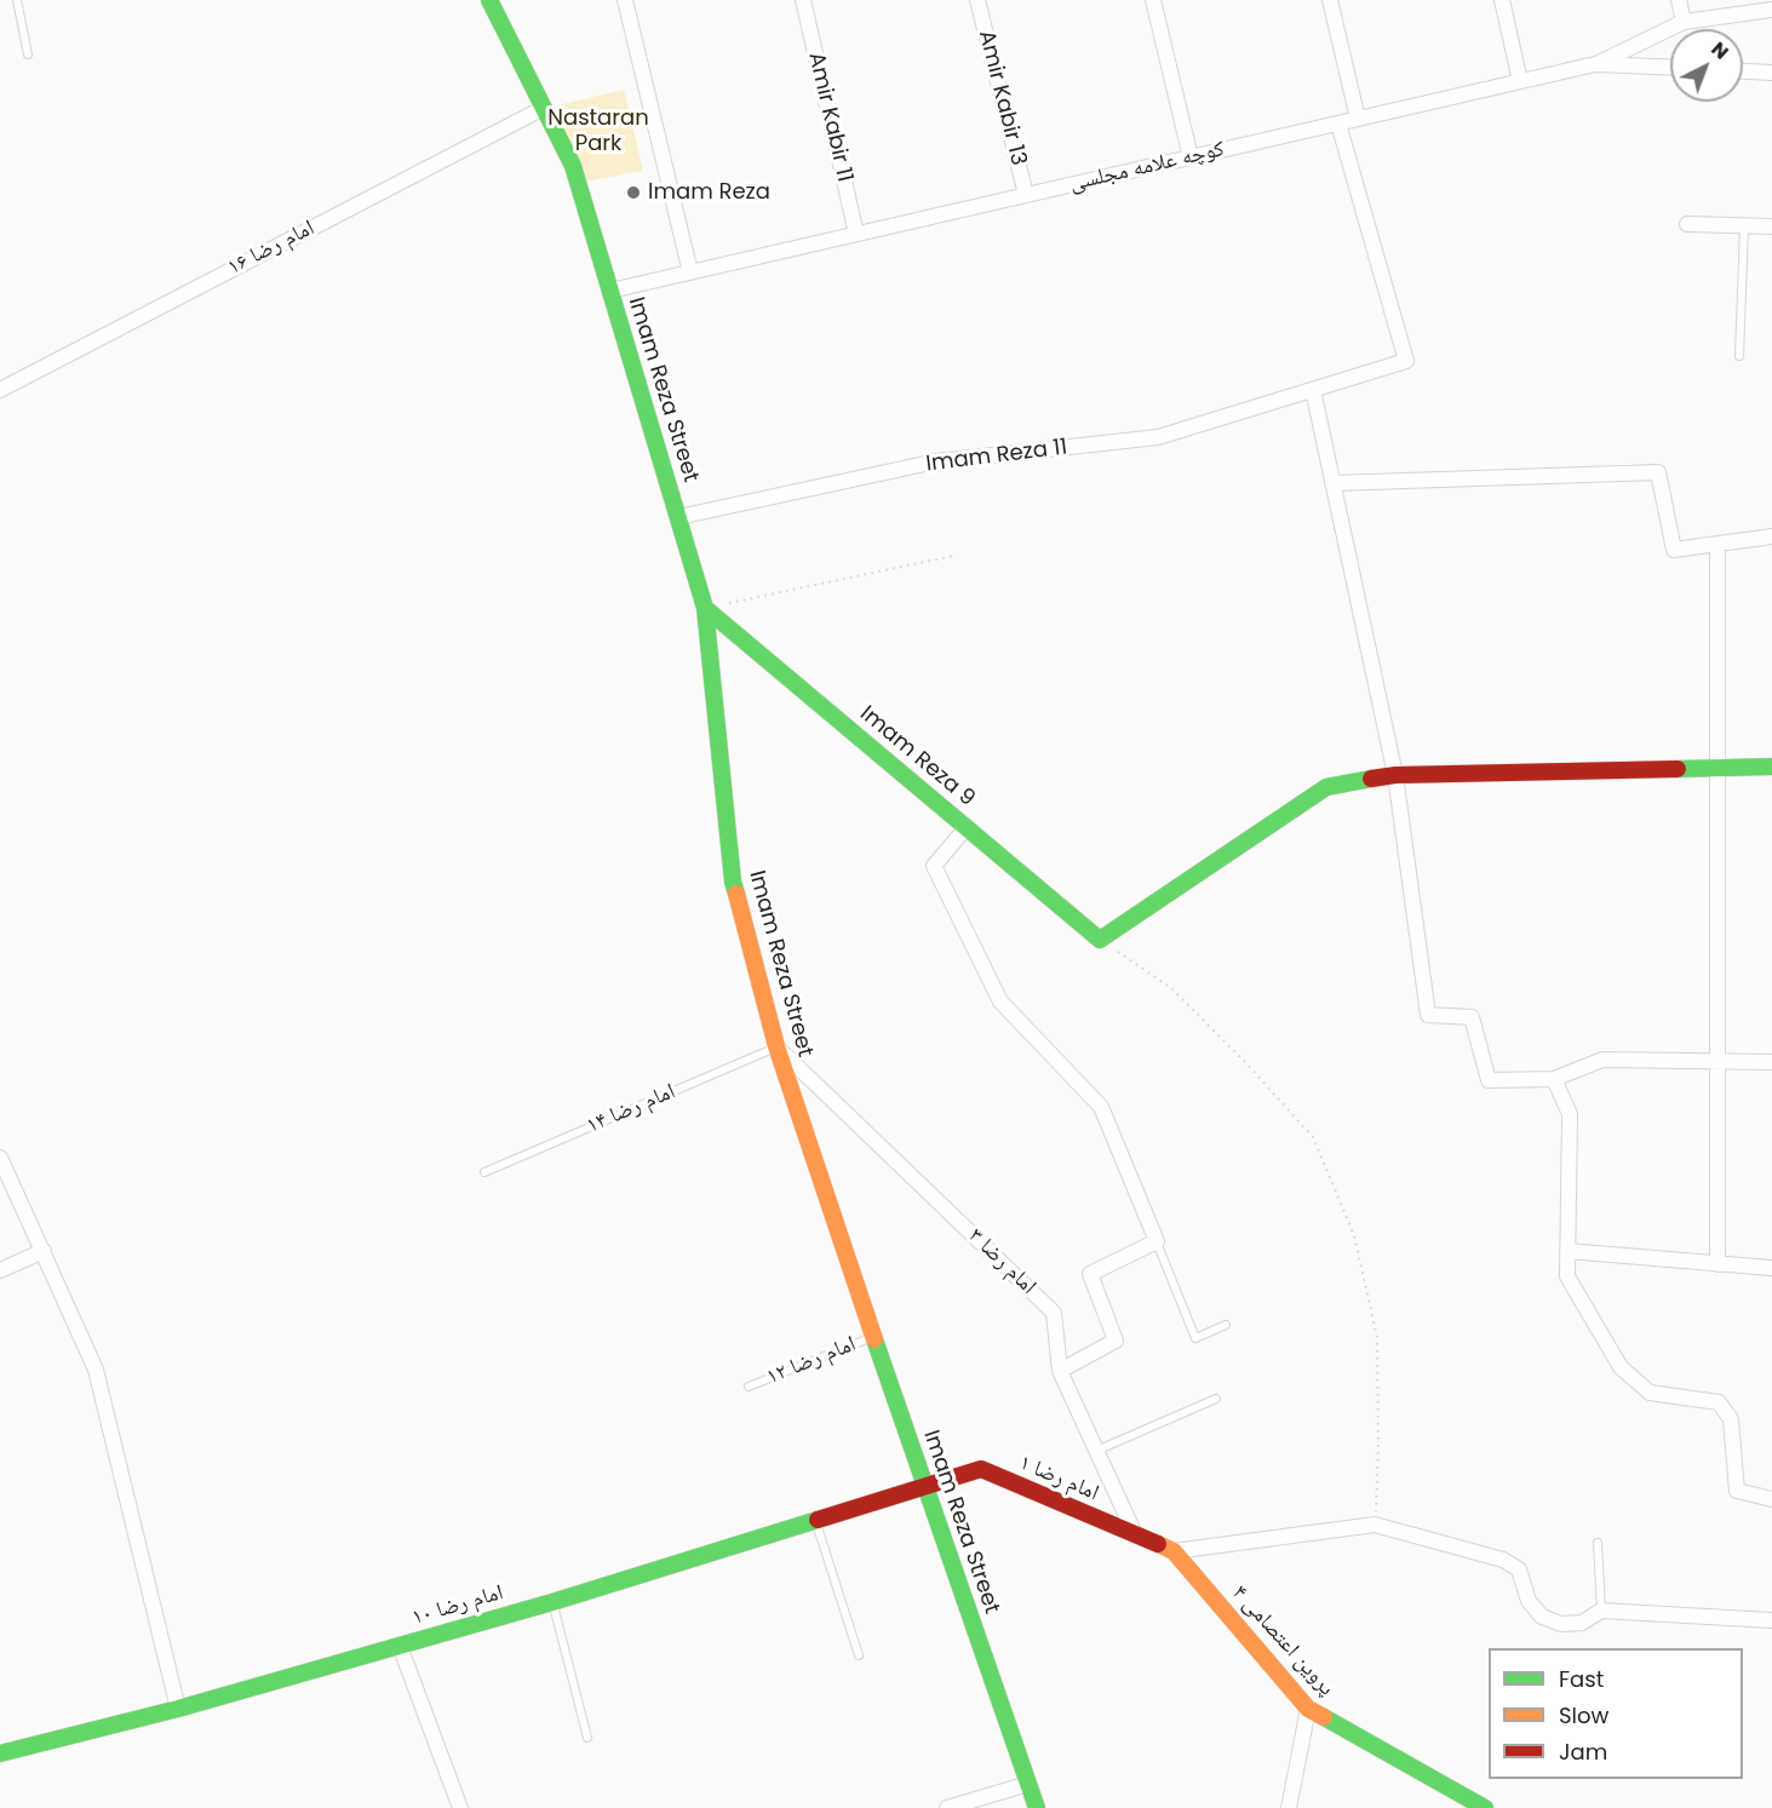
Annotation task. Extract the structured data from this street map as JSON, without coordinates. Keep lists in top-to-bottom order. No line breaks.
{"streets":{"street":["Amir Kabir 13","Amir Kabir 11","کوچه علامه مجلسی","امام رضا ۱۶","Imam Reza Street","Imam Reza 11","Imam Reza 9","امام رضا ۳","امام رضا ۱","امام رضا ۱۰","پروین اعتصامی ۴"],"lane":["امام رضا ۱۴","امام رضا ۱۲"]},"crossings":[["Amir Kabir 13","کوچه علامه مجلسی"],["Amir Kabir 11","کوچه علامه مجلسی"],["کوچه علامه مجلسی","Imam Reza Street"],["کوچه علامه مجلسی","Imam Reza 11"],["امام رضا ۱۶","Imam Reza Street"],["Imam Reza Street","Imam Reza 11"],["Imam Reza Street","Imam Reza 9"],["Imam Reza Street","امام رضا ۱۴"],["Imam Reza Street","امام رضا ۳"],["Imam Reza Street","امام رضا ۱۲"],["Imam Reza Street","امام رضا ۱"],["Imam Reza Street","امام رضا ۱۰"],["امام رضا ۱۴","امام رضا ۳"],["امام رضا ۳","امام رضا ۱"],["امام رضا ۱","امام رضا ۱۰"],["امام رضا ۱","پروین اعتصامی ۴"]],"parks":["Nastaran Park"],"places":["Imam Reza"],"legend":["Fast","Slow","Jam"],"north":"top right"}
